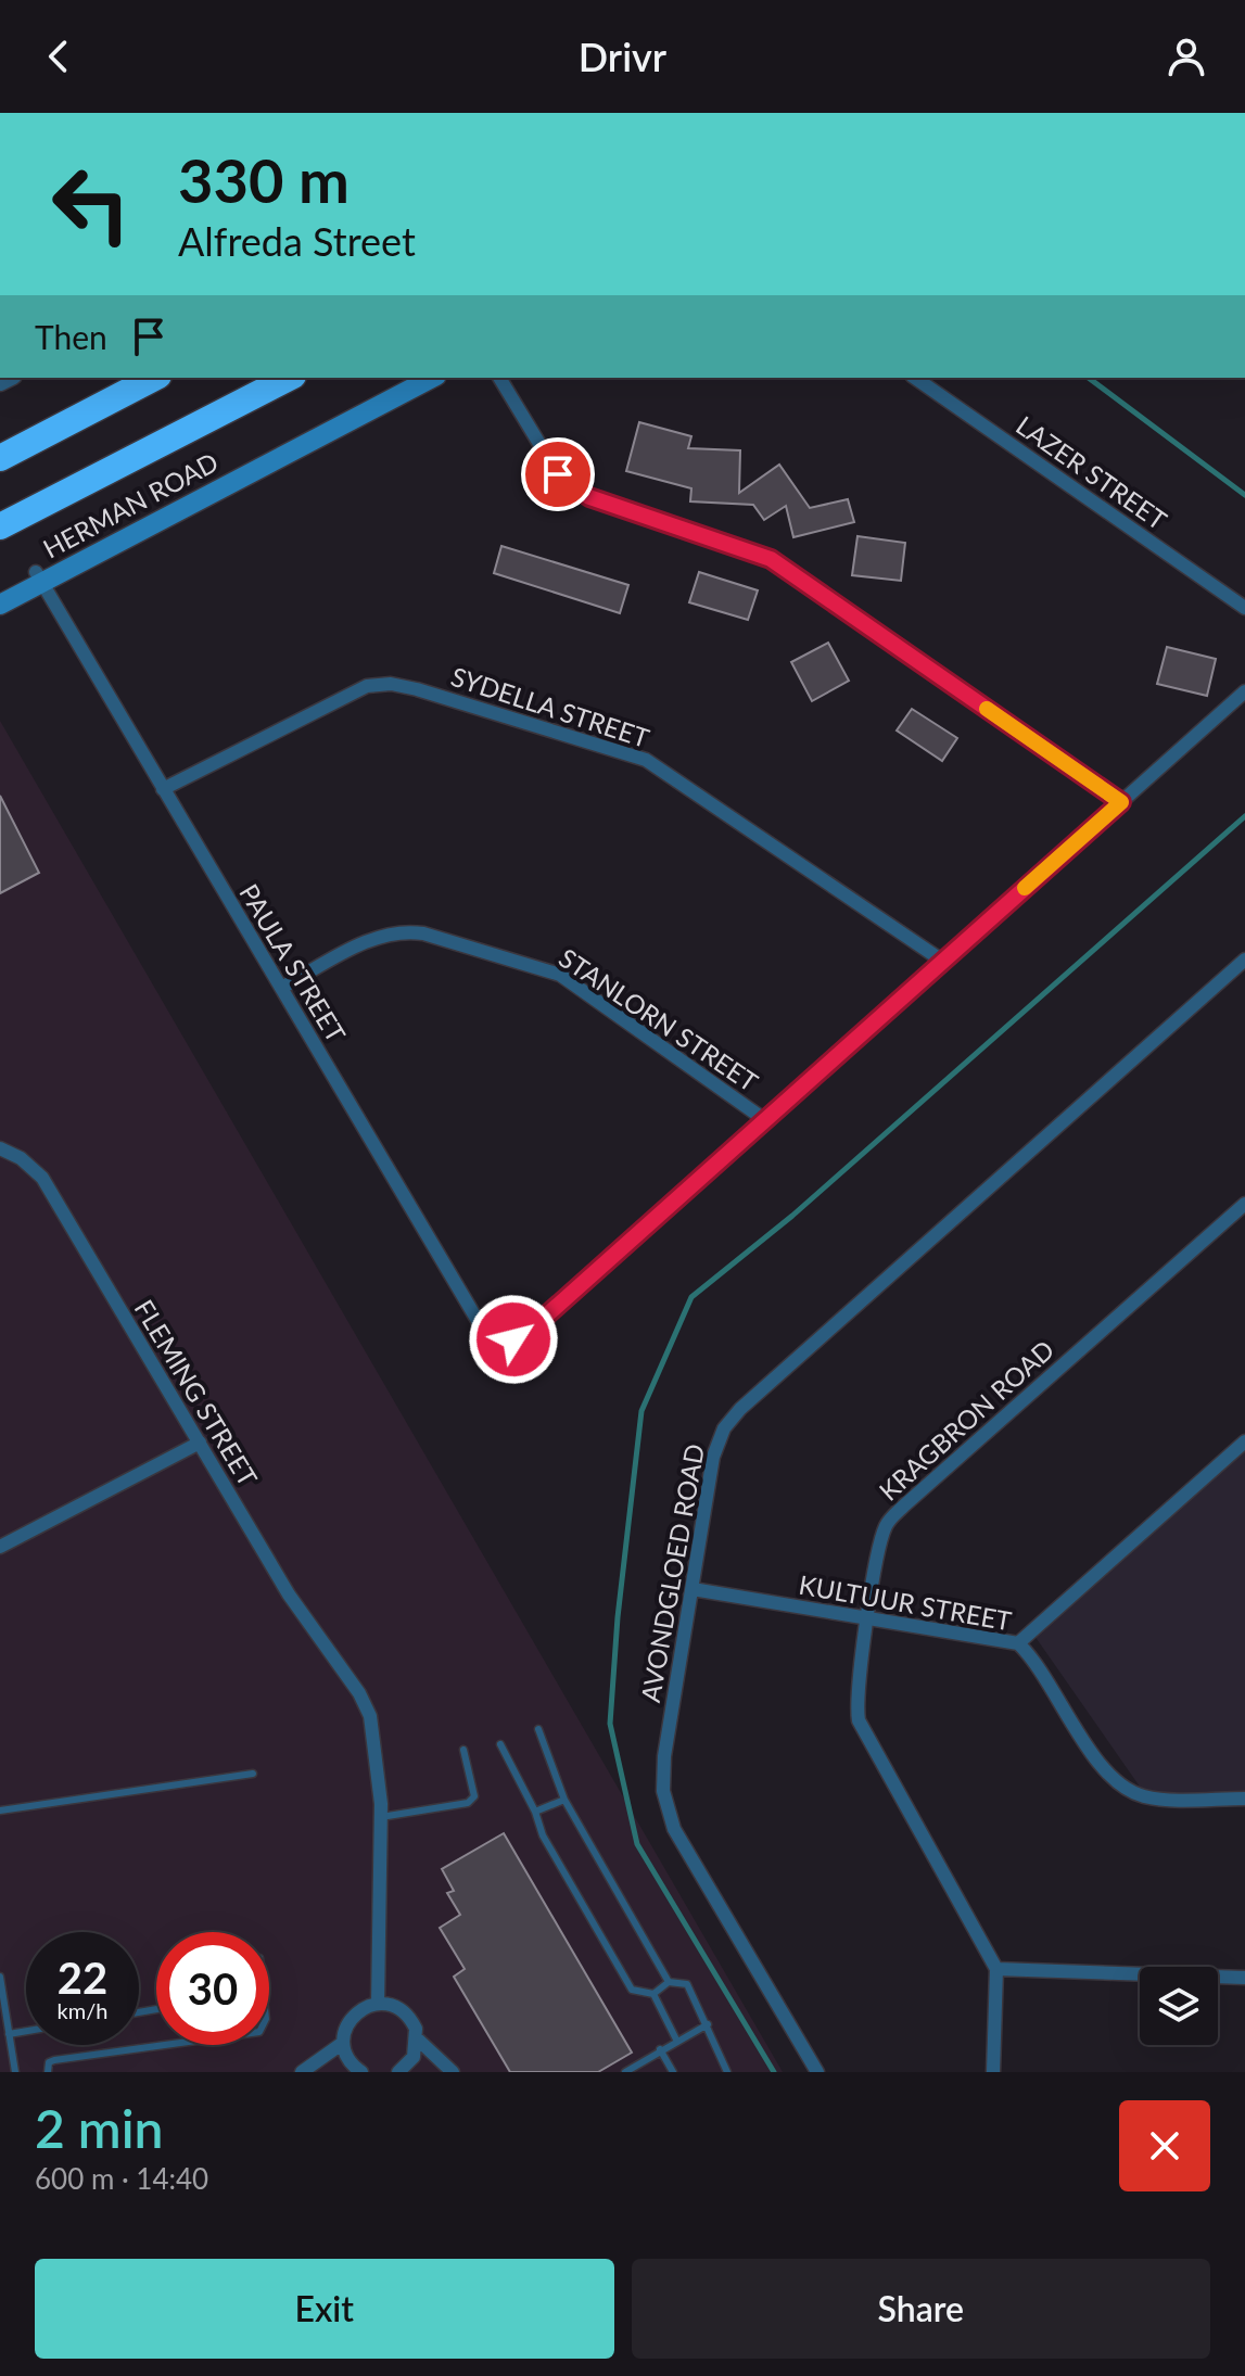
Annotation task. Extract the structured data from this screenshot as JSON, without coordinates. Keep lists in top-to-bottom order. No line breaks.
{"streets":{"main road":["HERMAN ROAD"],"street":["LAZER STREET","SYDELLA STREET","PAULA STREET","STANLORN STREET","FLEMING STREET","KRAGBRON ROAD","AVONDGLOED ROAD","KULTUUR STREET"]},"crossings":[["HERMAN ROAD","PAULA STREET"],["SYDELLA STREET","PAULA STREET"],["PAULA STREET","STANLORN STREET"],["KRAGBRON ROAD","KULTUUR STREET"],["AVONDGLOED ROAD","KULTUUR STREET"]],"page":{"header":"Drivr","turn":["330 m","Alfreda Street"],"then":"Then","speed":"22 km/h","limit":"30","heading":["2 min","600 m · 14:40"],"buttons":["Exit","Share"]}}
